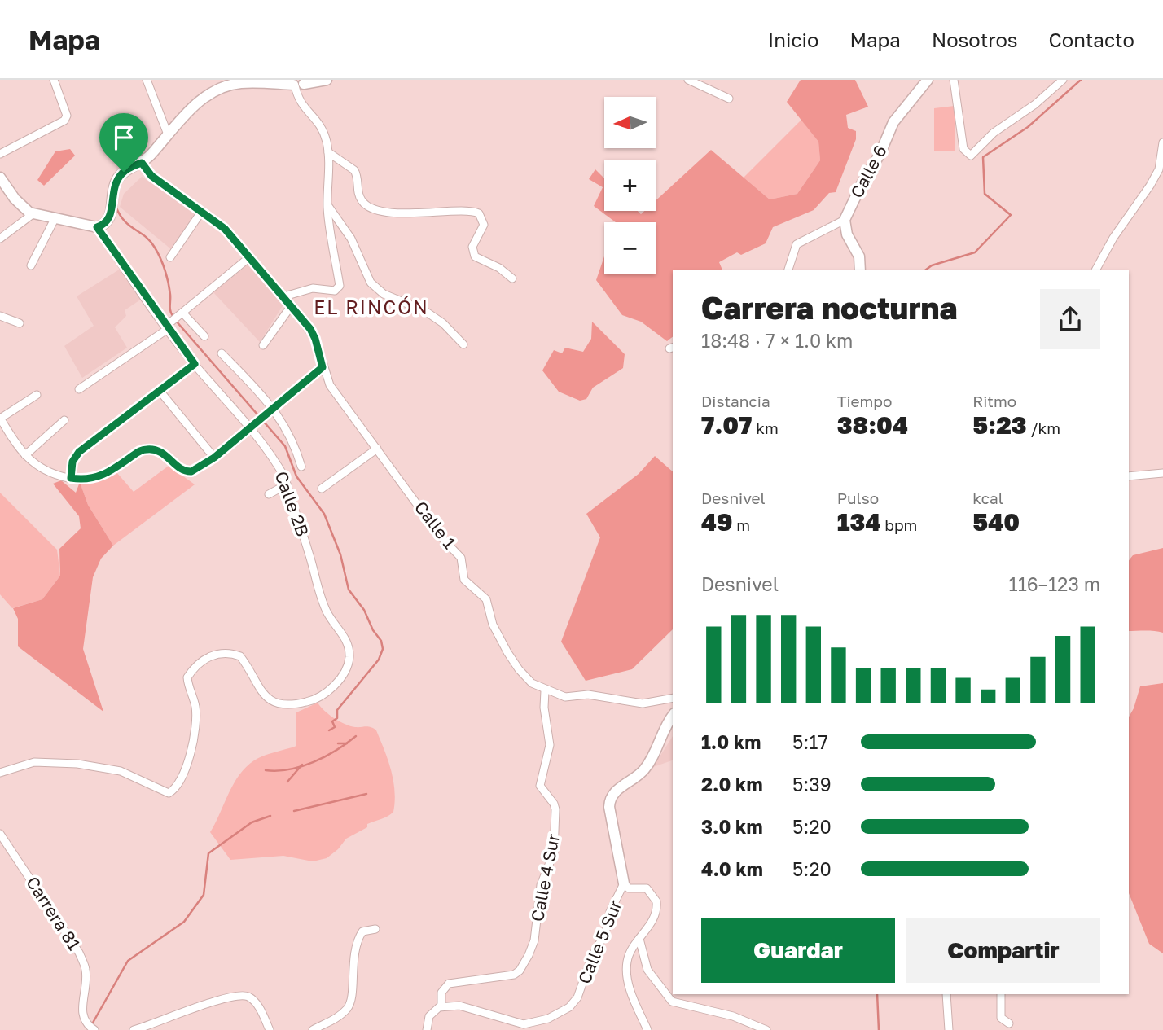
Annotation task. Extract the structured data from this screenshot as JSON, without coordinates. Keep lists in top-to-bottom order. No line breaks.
{"streets":{"street":["Calle 6","Calle 2B","Calle 1","Calle 4 Sur","Carrera 81","Calle 5 Sur"]},"crossings":[["Calle 1","Calle 4 Sur"],["Calle 4 Sur","Calle 5 Sur"]],"districts":["EL RINCÓN"],"north":"left","page":{"header":"Mapa","nav":["Inicio","Mapa","Nosotros","Contacto"],"map_buttons":["+","−"],"heading":["Carrera nocturna","18:48 · 7 × 1.0 km"],"stats":[["Distancia","7.07 km"],["Tiempo","38:04"],["Ritmo","5:23 /km"],["Desnivel","49 m"],["Pulso","134 bpm"],["kcal","540"]],"chart":["Desnivel","116–123 m"],"list":[{"name":"1.0 km","note":"5:17"},{"name":"2.0 km","note":"5:39"},{"name":"3.0 km","note":"5:20"},{"name":"4.0 km","note":"5:20"}],"buttons":["Guardar","Compartir"]}}
